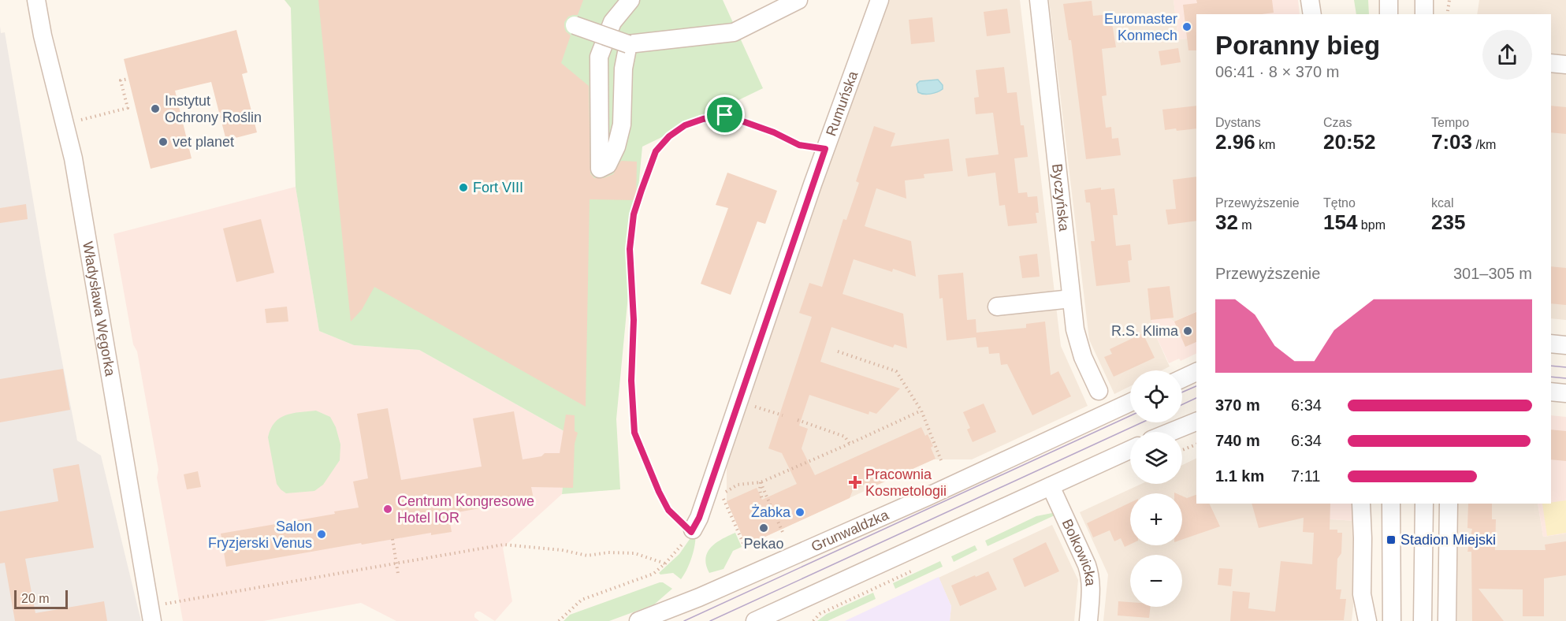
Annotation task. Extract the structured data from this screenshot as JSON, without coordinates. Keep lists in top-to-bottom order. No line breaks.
{"streets":{"street":["Rumuńska","Byczyńska","Władysława Węgorka","Grunwaldzka","Bolkowicka"]},"places":{"other":["Euromaster Konmech","Instytut Ochrony Roślin","vet planet","Fort VIII","R.S. Klima","Centrum Kongresowe Hotel IOR","Żabka","Pekao","Salon Fryzjerski Venus"],"health":["Pracownia Kosmetologii"],"transit":["Stadion Miejski"]},"scale_bar":"20 m","page":{"heading":["Poranny bieg","06:41 · 8 × 370 m"],"stats":[["Dystans","2.96 km"],["Czas","20:52"],["Tempo","7:03 /km"],["Przewyższenie","32 m"],["Tętno","154 bpm"],["kcal","235"]],"chart":["Przewyższenie","301–305 m"],"map_buttons":["+","−"],"list":[{"name":"370 m","note":"6:34"},{"name":"740 m","note":"6:34"},{"name":"1.1 km","note":"7:11"}],"scale":"20 m"}}
